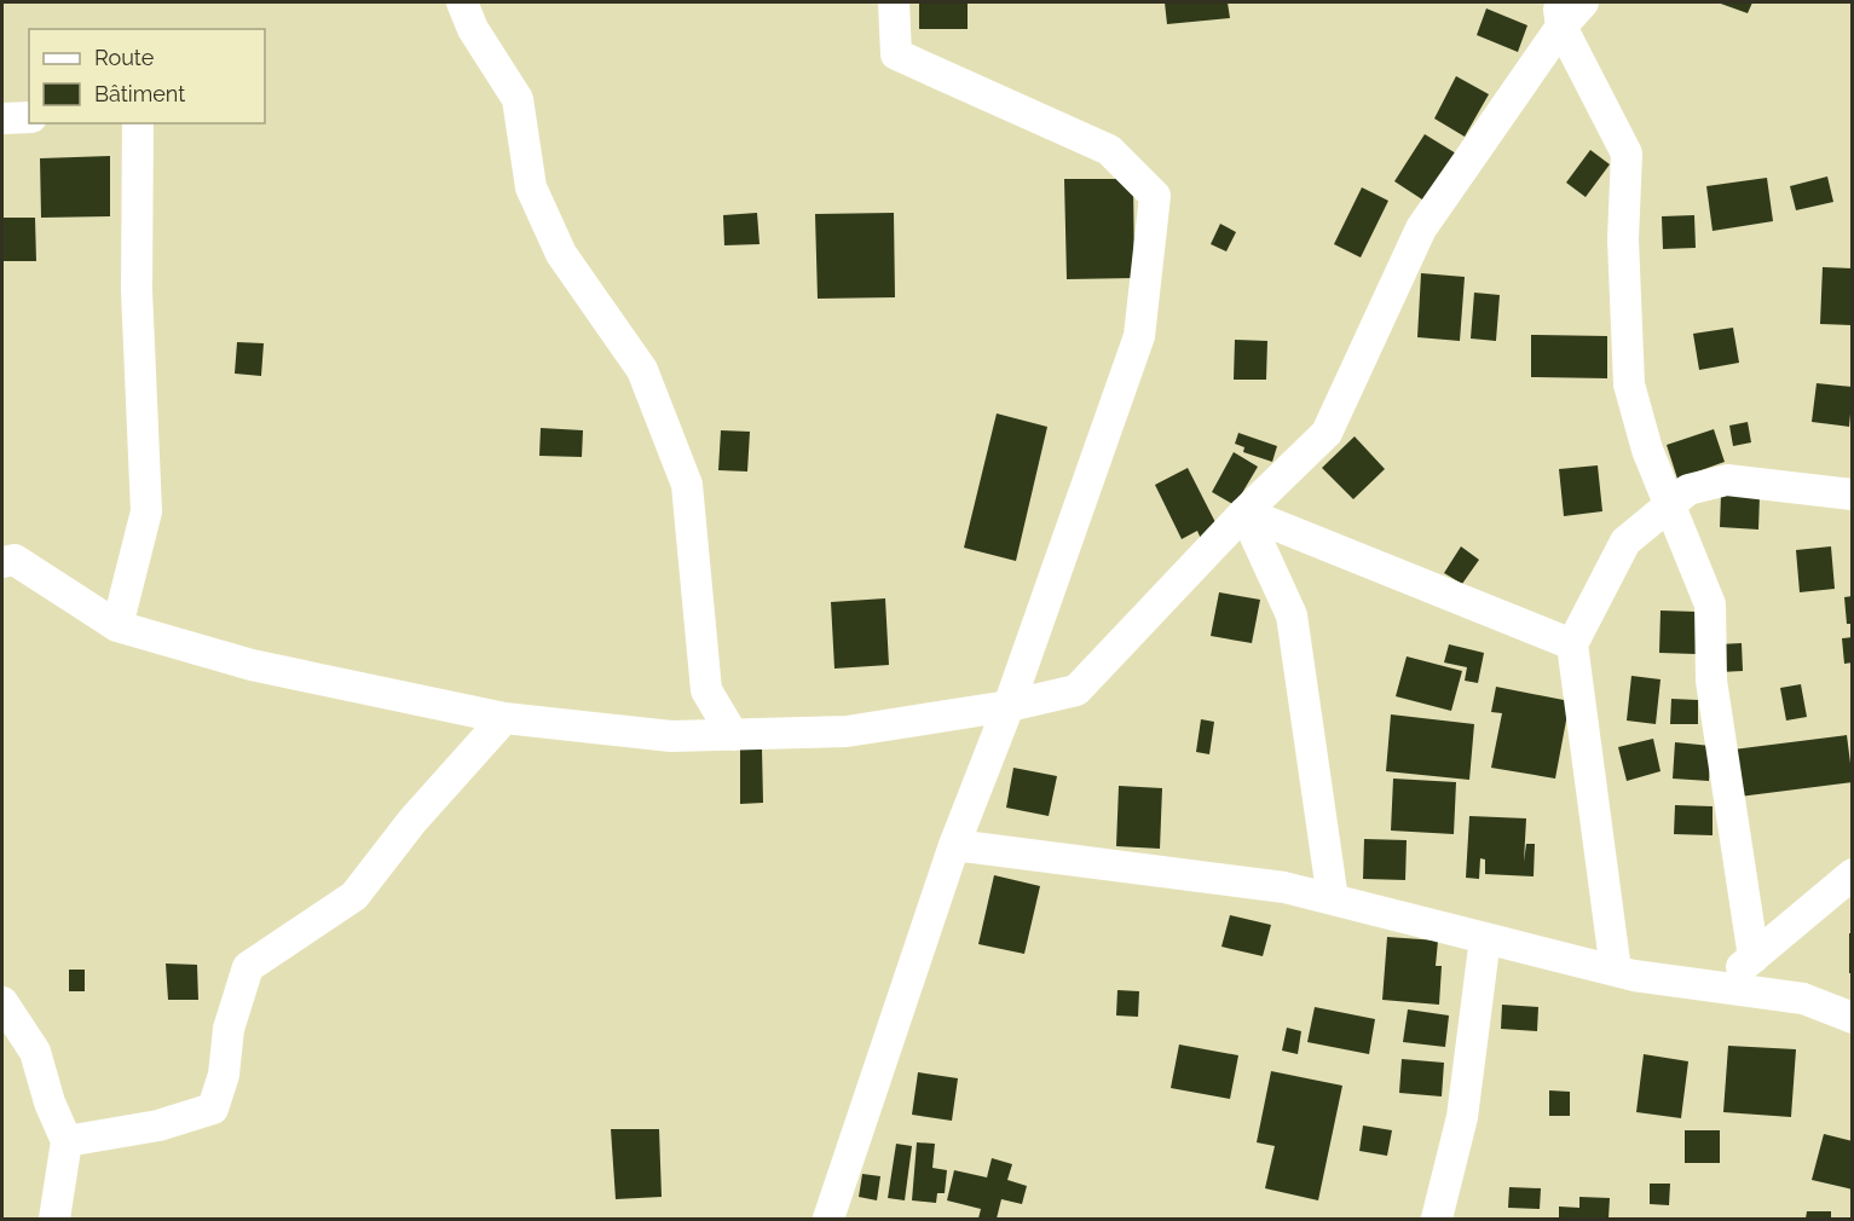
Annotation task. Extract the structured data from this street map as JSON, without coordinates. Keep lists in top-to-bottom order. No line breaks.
{"legend":["Route","Bâtiment"]}
